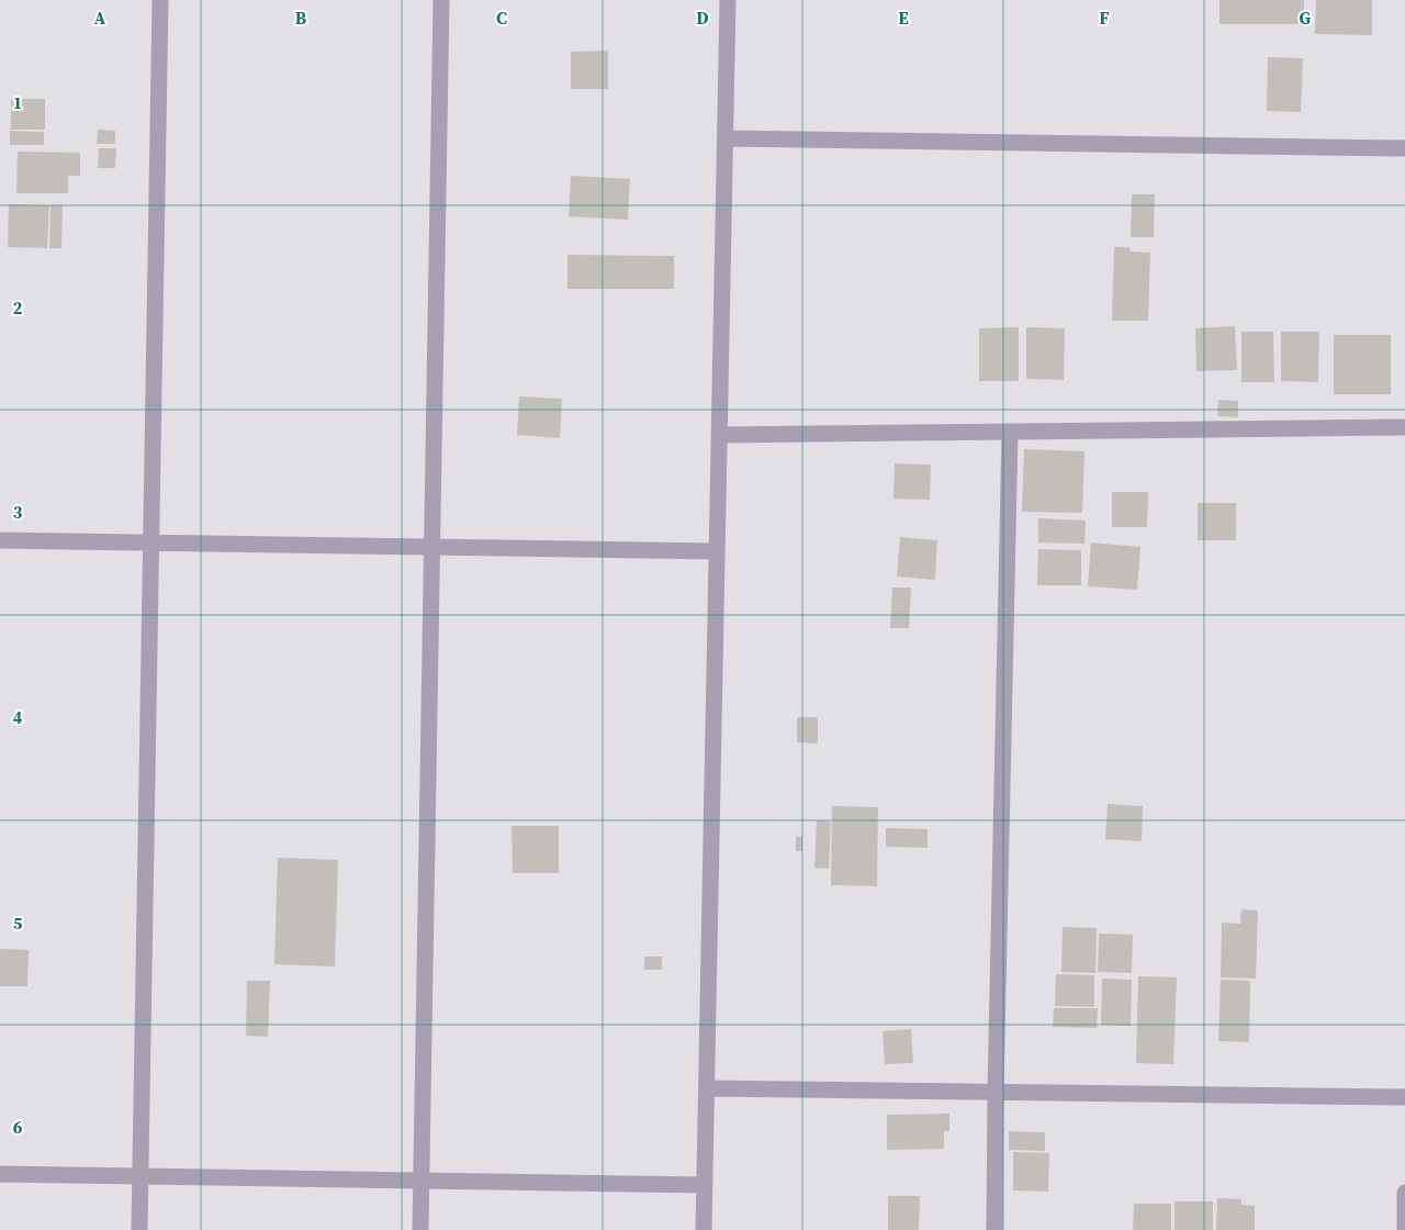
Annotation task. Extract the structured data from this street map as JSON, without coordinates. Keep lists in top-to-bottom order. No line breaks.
{"grid":{"columns":["A","B","C","D","E","F","G"],"rows":["1","2","3","4","5","6"]}}
